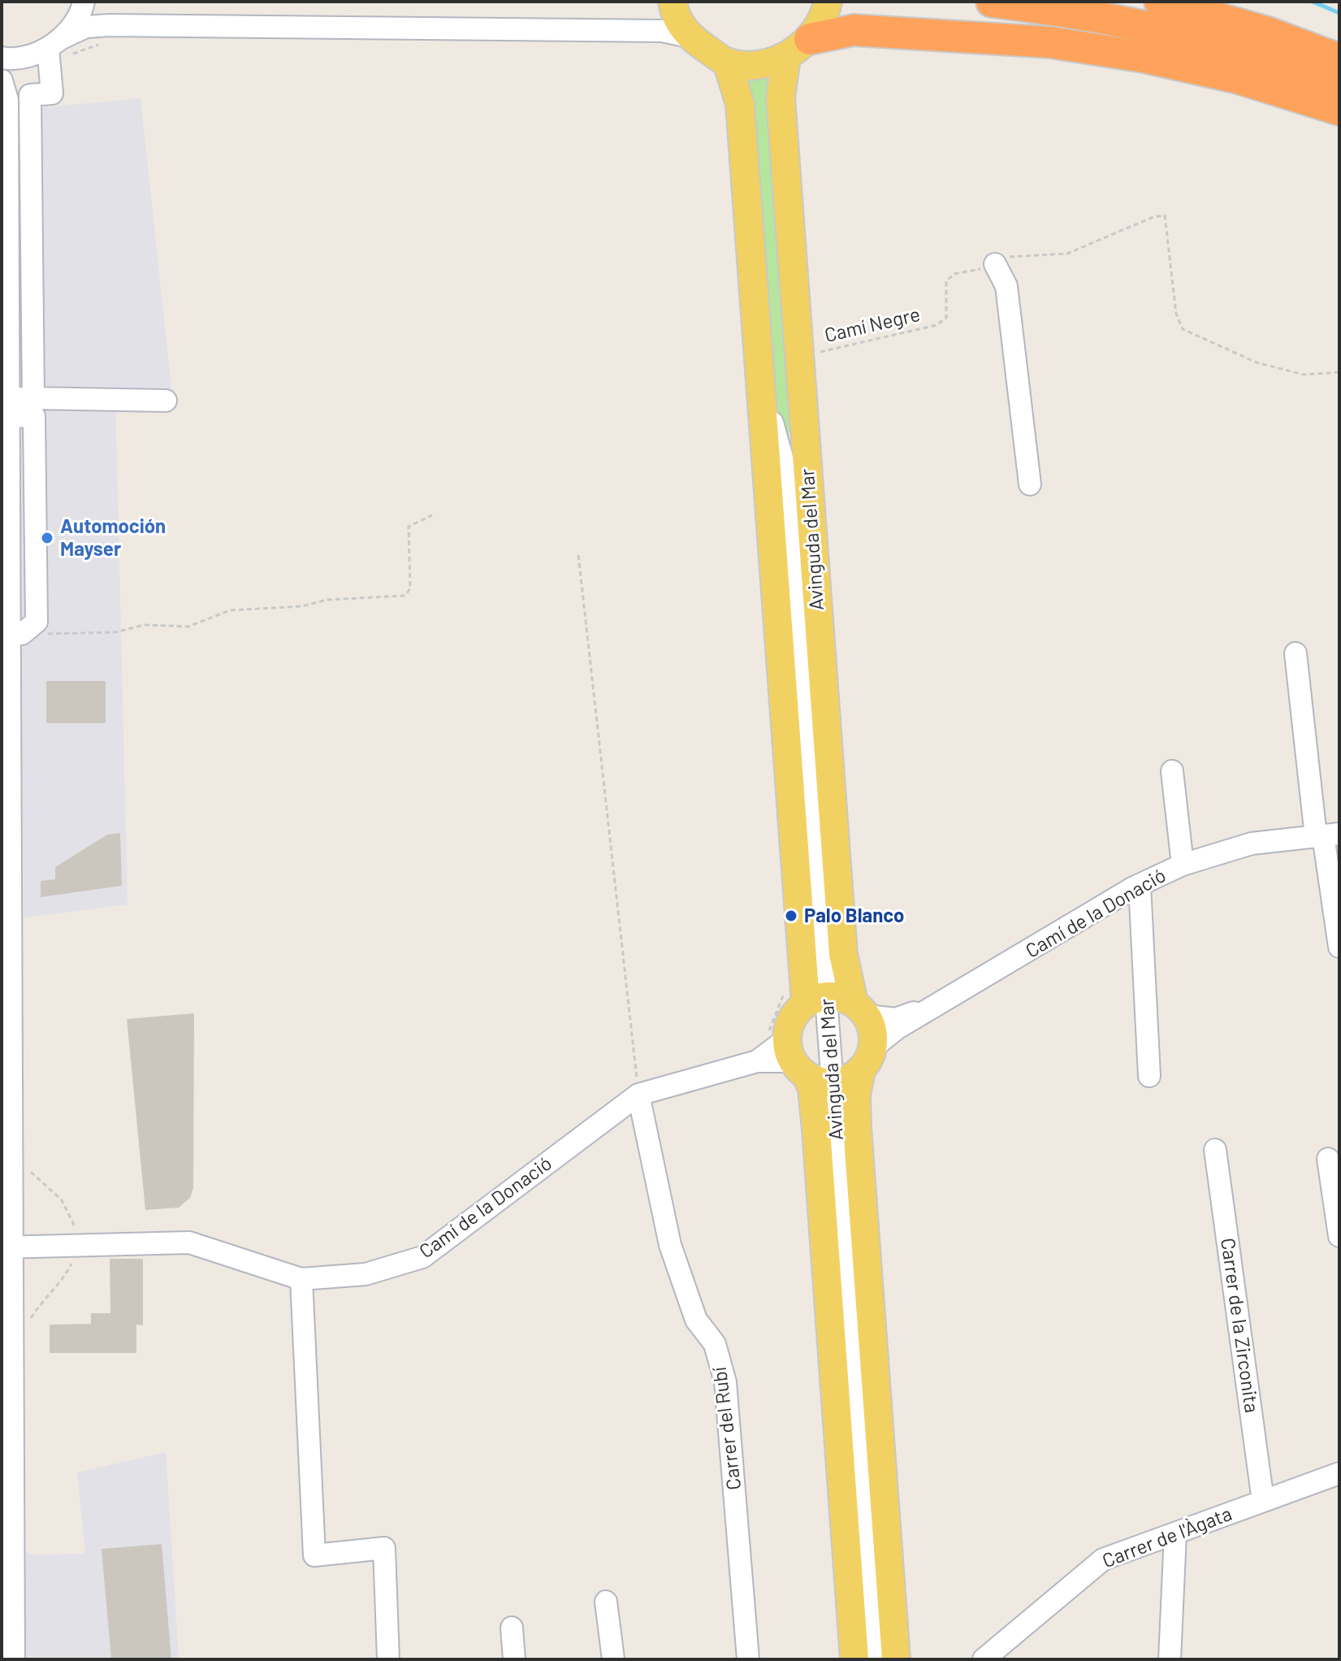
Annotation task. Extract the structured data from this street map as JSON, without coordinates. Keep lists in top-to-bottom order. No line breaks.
{"streets":{"main road":["Avinguda del Mar"],"street":["Camí de la Donació","Carrer de la Zirconita","Carrer del Rubí","Carrer de l'Àgata"],"path":["Camí Negre"]},"crossings":[["Camí Negre","Avinguda del Mar"],["Avinguda del Mar","Camí de la Donació"],["Camí de la Donació","Carrer del Rubí"],["Carrer de la Zirconita","Carrer de l'Àgata"]],"places":["Automoción Mayser","Palo Blanco"]}
